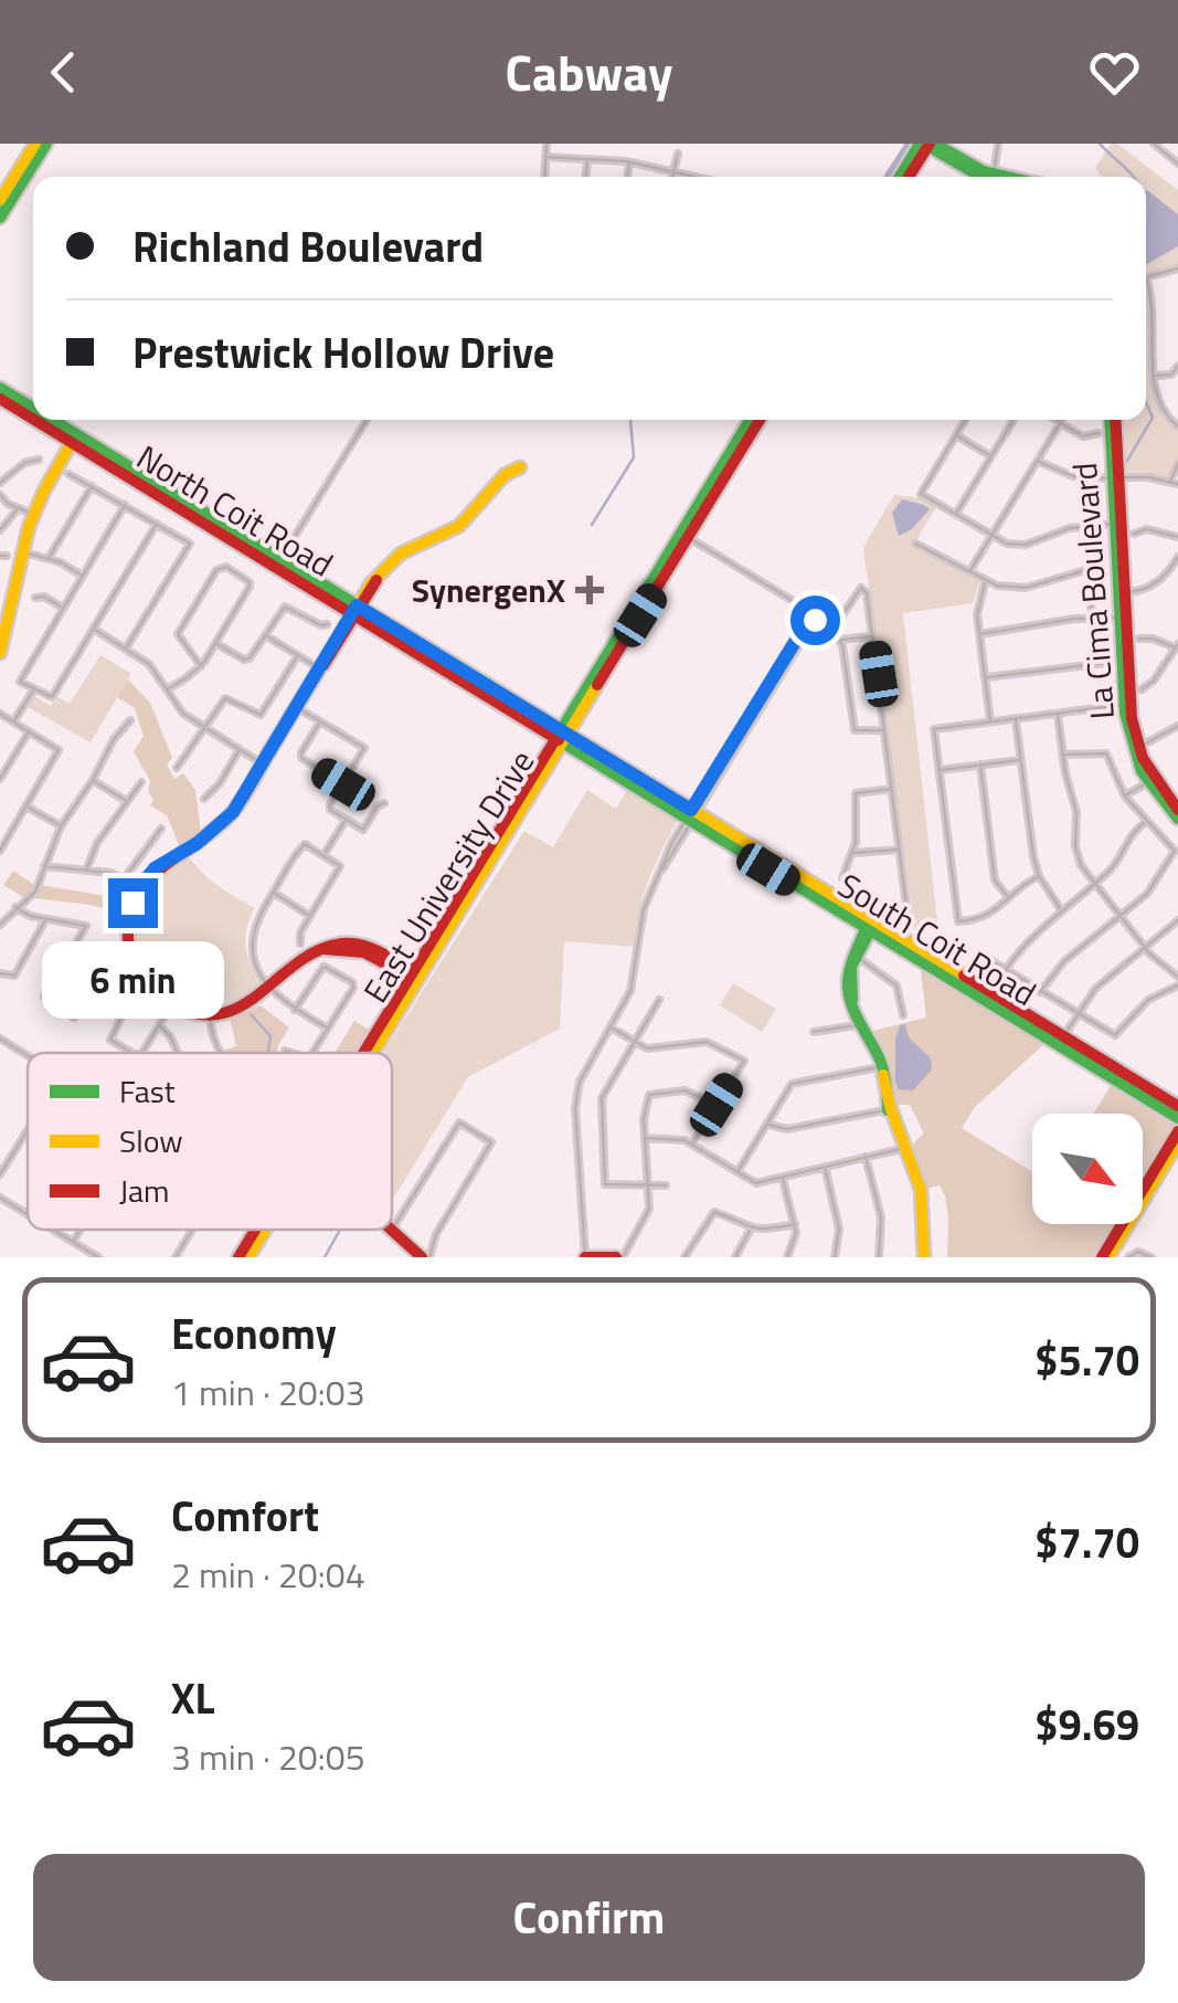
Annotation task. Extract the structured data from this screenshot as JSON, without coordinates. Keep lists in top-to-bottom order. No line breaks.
{"streets":{"main road":["North Coit Road","La Cima Boulevard","East University Drive","South Coit Road"]},"crossings":[["North Coit Road","East University Drive"],["North Coit Road","South Coit Road"],["East University Drive","South Coit Road"]],"places":{"health":["SynergenX"]},"legend":["Fast","Slow","Jam"],"north":"bottom right","page":{"header":"Cabway","banner":["Richland Boulevard","Prestwick Hollow Drive"],"bubble":"6 min","list":[{"name":"Economy","note":"1 min · 20:03","value":"$5.70"},{"name":"Comfort","note":"2 min · 20:04","value":"$7.70"},{"name":"XL","note":"3 min · 20:05","value":"$9.69"}],"buttons":"Confirm"}}
